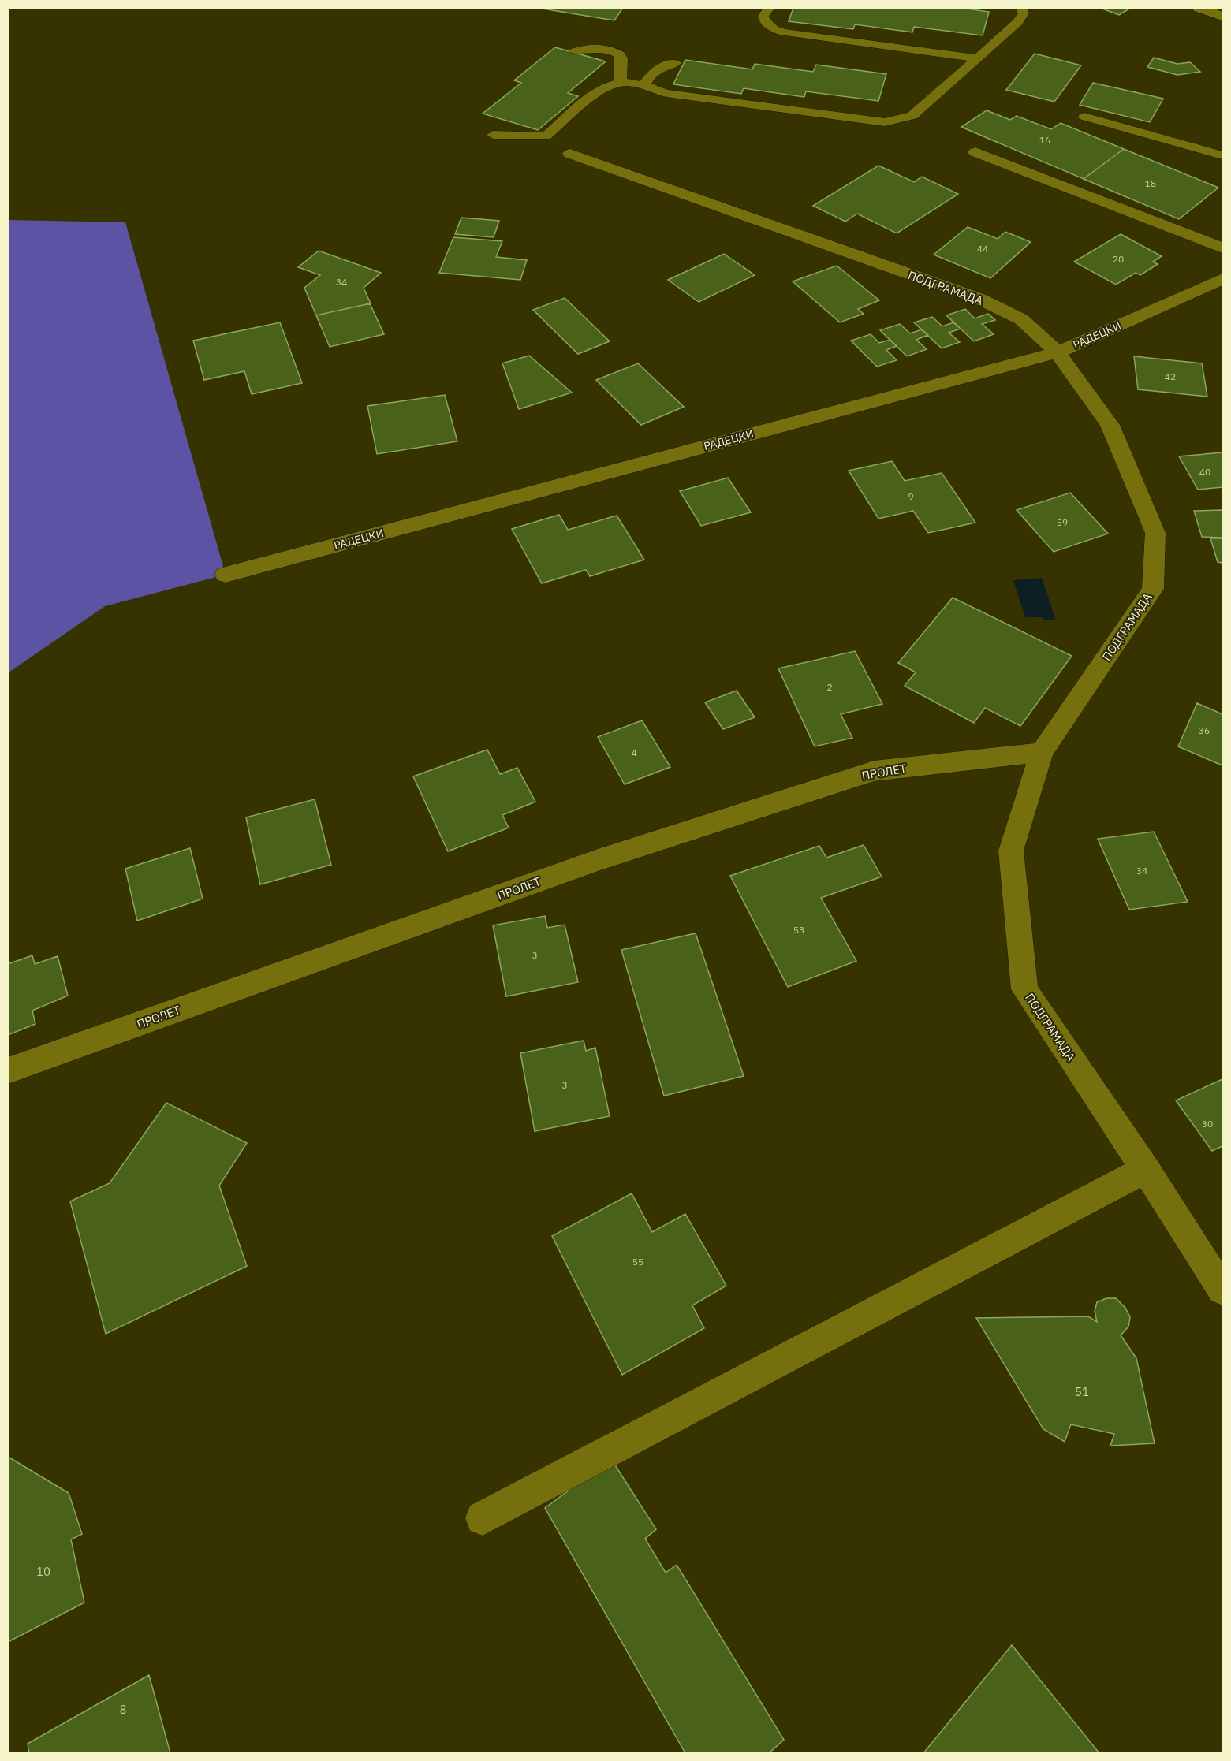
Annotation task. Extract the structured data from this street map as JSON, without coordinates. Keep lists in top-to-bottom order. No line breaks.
{"streets":{"street":["ПОДГРАМАДА","РАДЕЦКИ","ПРОЛЕТ"]},"crossings":[["ПОДГРАМАДА","РАДЕЦКИ"],["ПОДГРАМАДА","ПРОЛЕТ"]],"house_numbers":["16","18","44","20","34","42","40","9","59","2","36","4","34","53","3","3","30","55","51","10","8"]}
